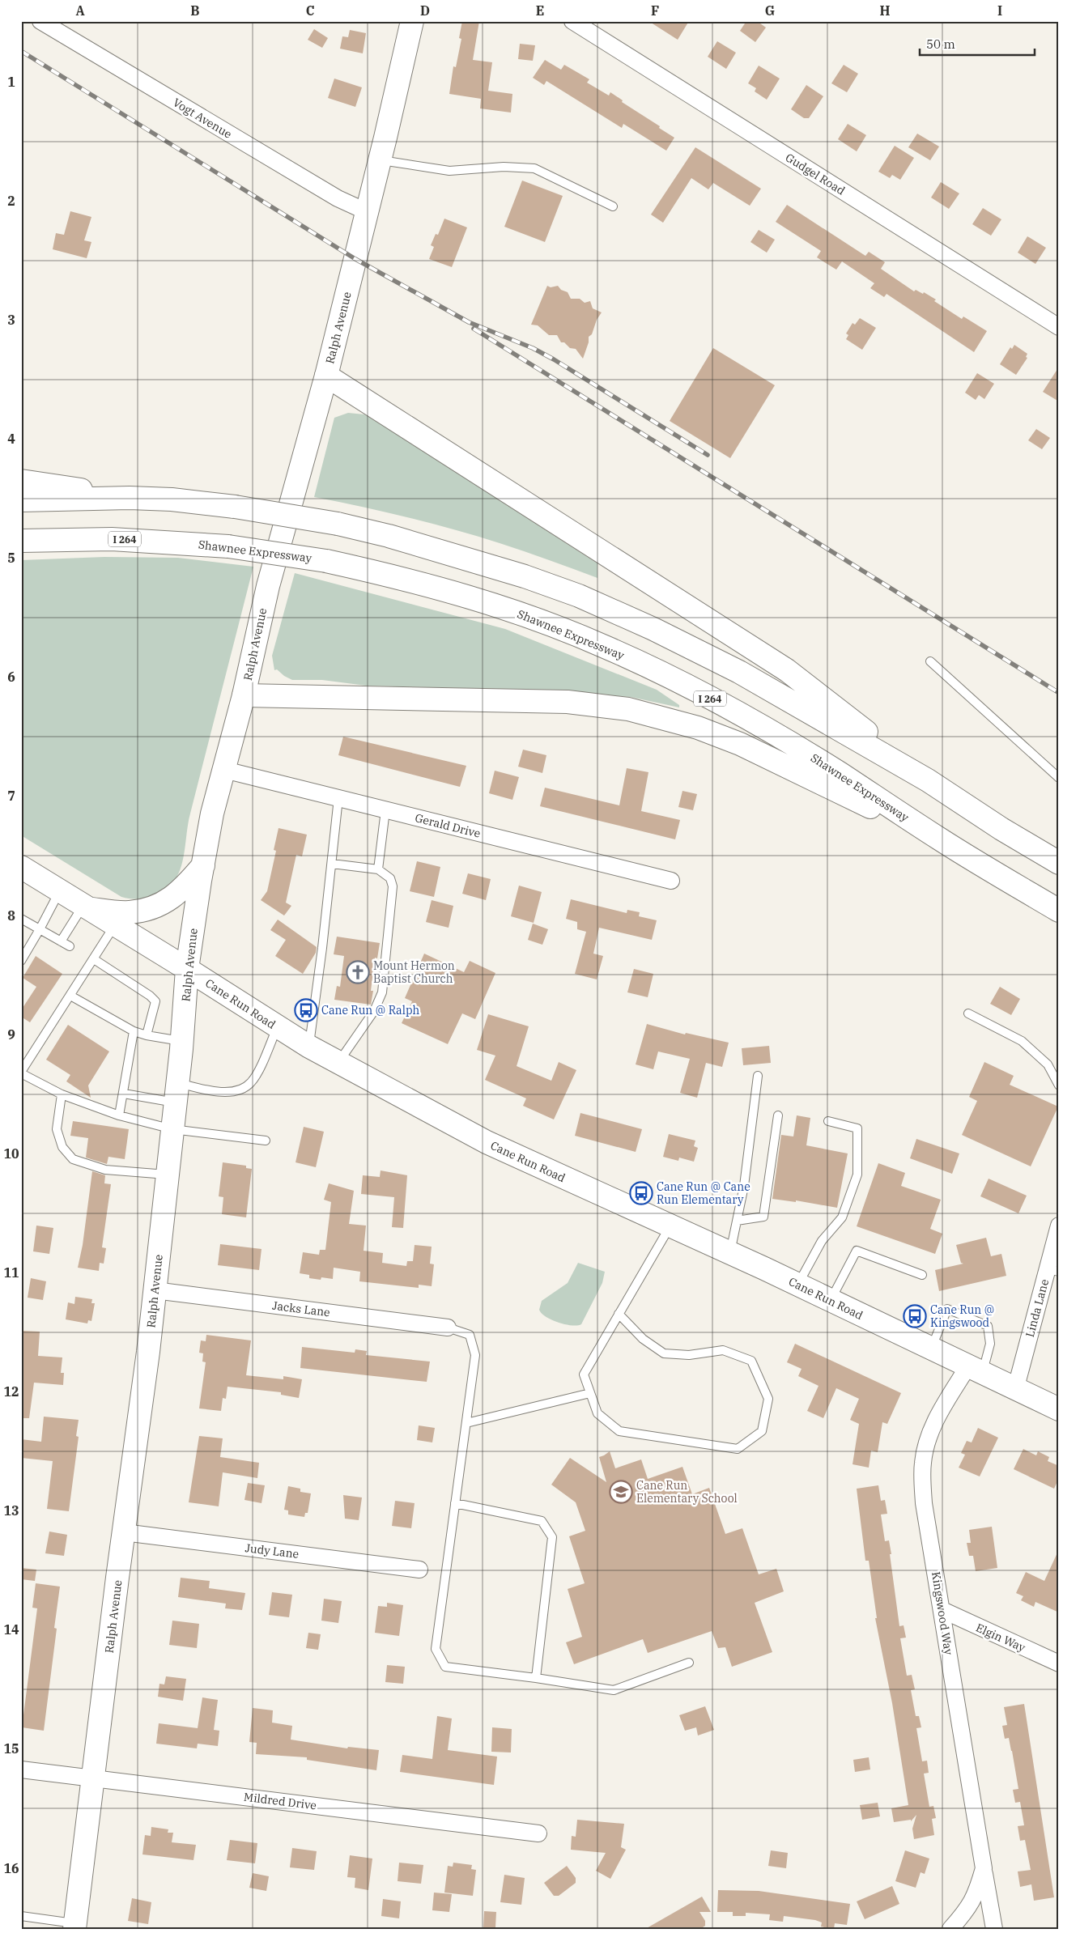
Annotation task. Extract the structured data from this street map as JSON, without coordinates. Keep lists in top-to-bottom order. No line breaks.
{"streets":{"main road":["Ralph Avenue","I 264","Shawnee Expressway","Cane Run Road"],"street":["Vogt Avenue","Gudgel Road","Gerald Drive","Linda Lane","Jacks Lane","Judy Lane","Kingswood Way","Elgin Way","Mildred Drive"]},"crossings":[["Vogt Avenue","Ralph Avenue"],["Ralph Avenue","Gerald Drive"],["Ralph Avenue","Cane Run Road"],["Ralph Avenue","Jacks Lane"],["Ralph Avenue","Judy Lane"],["Ralph Avenue","Mildred Drive"],["Cane Run Road","Linda Lane"],["Cane Run Road","Kingswood Way"],["Kingswood Way","Elgin Way"]],"places":{"church":["Mount Hermon Baptist Church"],"bus stop":["Cane Run @ Ralph","Cane Run @ Cane Run Elementary","Cane Run @ Kingswood"],"school or university":["Cane Run Elementary School"]},"scale_bar":"50 m","grid":{"columns":["A","B","C","D","E","F","G","H","I"],"rows":["1","2","3","4","5","6","7","8","9","10","11","12","13","14","15","16"]}}
